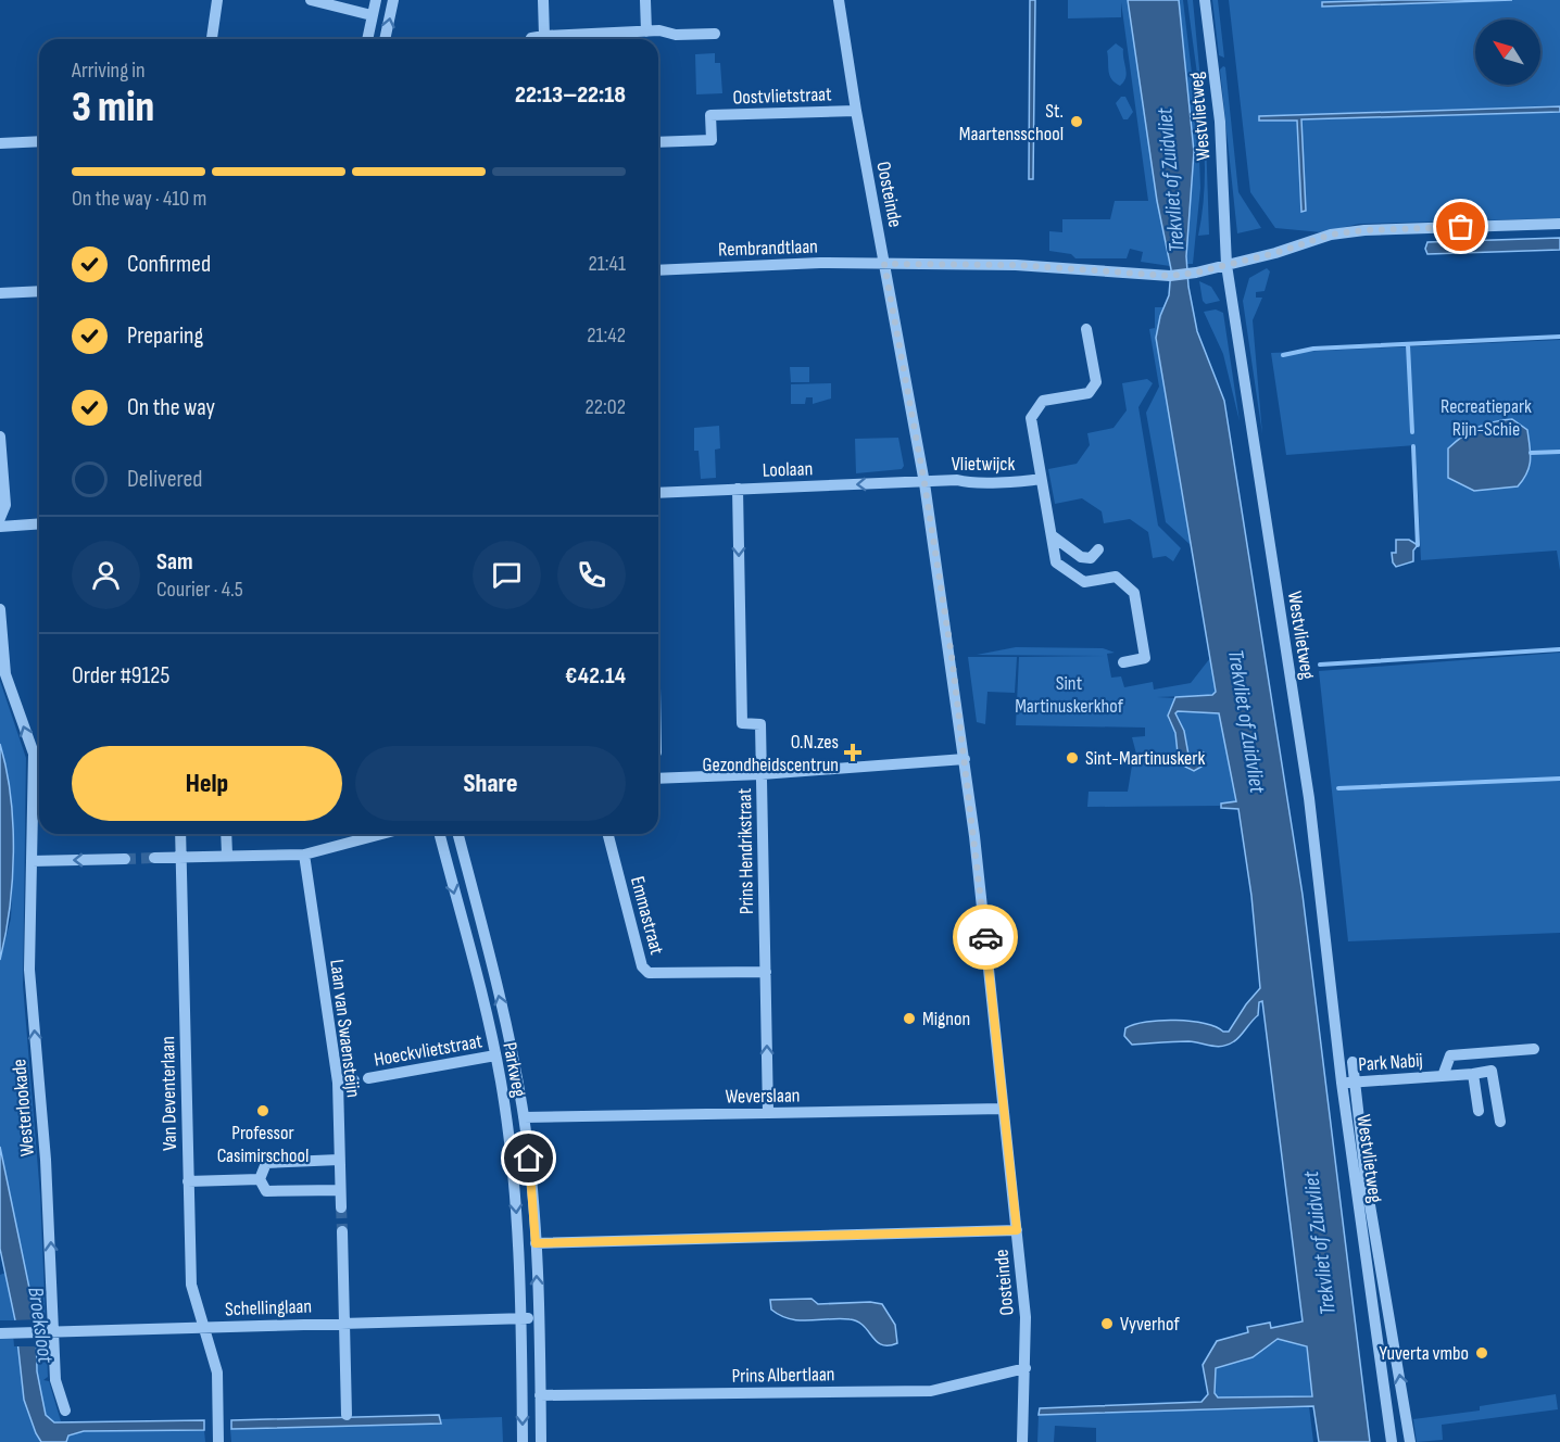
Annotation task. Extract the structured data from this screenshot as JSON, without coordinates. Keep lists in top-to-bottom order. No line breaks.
{"streets":{"street":["Oostvlietstraat","Westvlietweg","Oosteinde","Rembrandtlaan","Vlietwijck","Loolaan","Prins Hendrikstraat","Emmastraat","Laan van Swaensteijn","Hoeckvlietstraat","Park Nabij","Parkweg","Van Deventerlaan","Weverslaan","Westerlookade","Schellinglaan","Prins Albertlaan"]},"crossings":[["Oostvlietstraat","Oosteinde"],["Westvlietweg","Rembrandtlaan"],["Westvlietweg","Park Nabij"],["Oosteinde","Rembrandtlaan"],["Oosteinde","Vlietwijck"],["Oosteinde","Loolaan"],["Oosteinde","Weverslaan"],["Oosteinde","Prins Albertlaan"],["Vlietwijck","Loolaan"],["Loolaan","Prins Hendrikstraat"],["Prins Hendrikstraat","Emmastraat"],["Prins Hendrikstraat","Weverslaan"],["Laan van Swaensteijn","Hoeckvlietstraat"],["Hoeckvlietstraat","Parkweg"],["Parkweg","Weverslaan"],["Parkweg","Schellinglaan"],["Parkweg","Prins Albertlaan"],["Van Deventerlaan","Schellinglaan"],["Westerlookade","Schellinglaan"]],"one_way":["Loolaan","Westerlookade"],"water":["Trekvliet of Zuidvliet","Broeksloot"],"parks":["Recreatiepark Rijn-Schie","Sint Martinuskerkhof"],"places":{"other":["St. Maartensschool","Sint-Martinuskerk","Mignon","Professor Casimirschool","Vyverhof","Yuverta vmbo"],"health":["O.N.zes Gezondheidscentrun"]},"north":"top left","page":{"heading":["3 min","Arriving in","22:13–22:18"],"panel":["Sam","Courier · 4.5","Order #9125","€42.14"],"bar":"On the way · 410 m","list":[["Confirmed","21:41"],["Preparing","21:42"],["On the way","22:02"],"Delivered"],"buttons":["Help","Share"]}}
